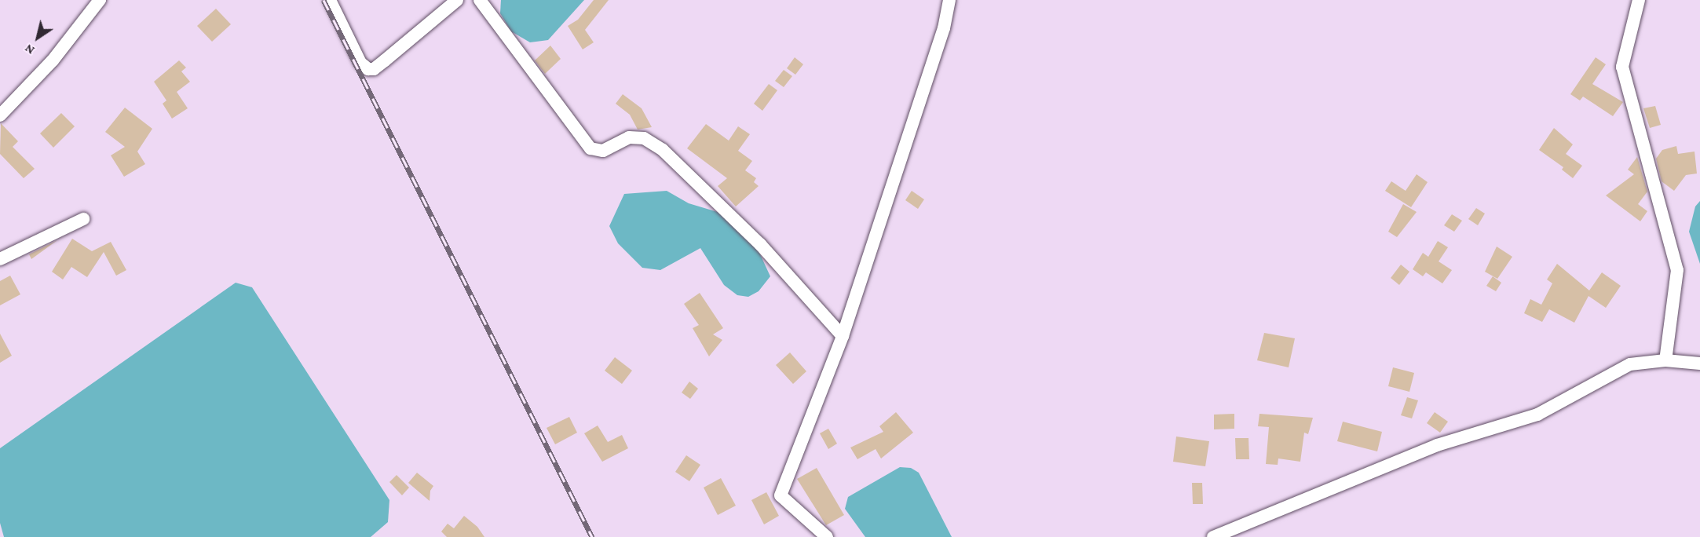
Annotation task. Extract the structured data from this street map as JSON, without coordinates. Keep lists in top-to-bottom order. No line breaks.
{"north":"bottom left"}
